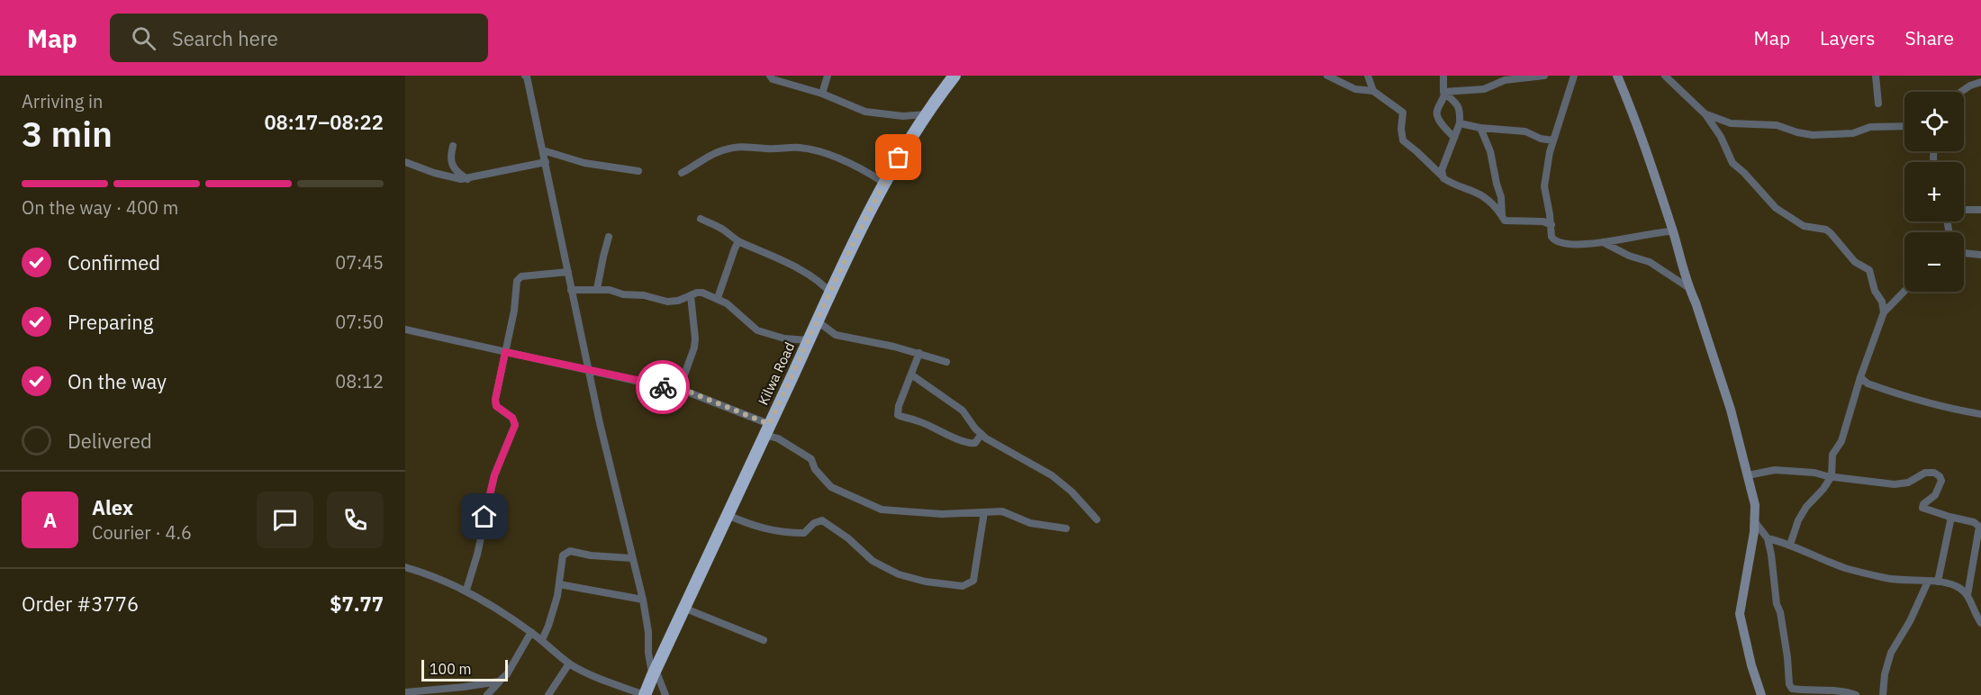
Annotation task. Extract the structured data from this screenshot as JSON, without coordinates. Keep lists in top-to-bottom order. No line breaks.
{"streets":{"highway":["Kilwa Road"]},"scale_bar":"100 m","page":{"header":"Map","search":"Search here","nav":["Map","Layers","Share"],"heading":["3 min","Arriving in","08:17–08:22"],"panel":["Alex","Courier · 4.6","Order #3776","$7.77"],"map_buttons":["+","−"],"bar":"On the way · 400 m","list":[["Confirmed","07:45"],["Preparing","07:50"],["On the way","08:12"],"Delivered"],"round":"A","scale":"100 m"}}
